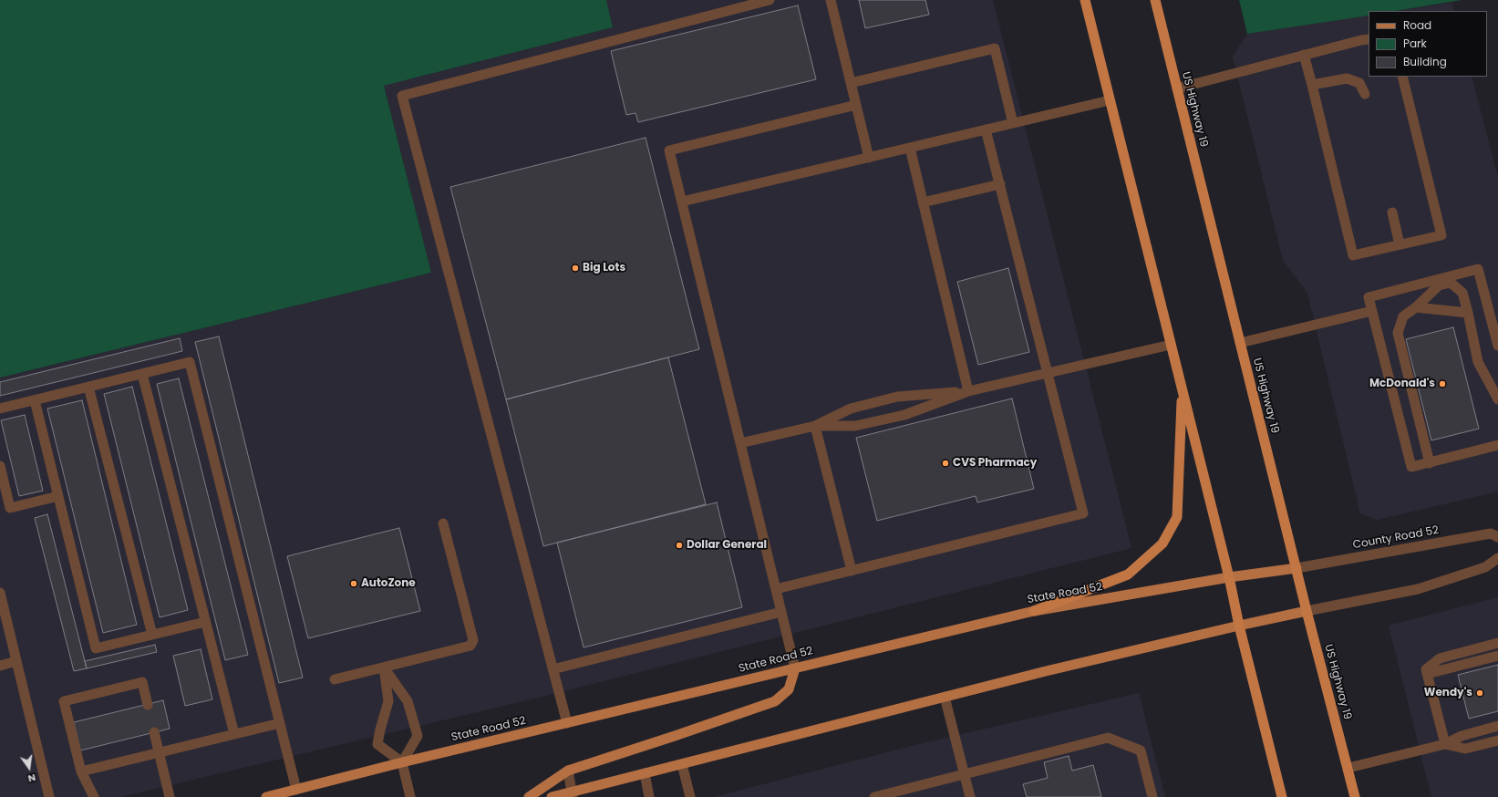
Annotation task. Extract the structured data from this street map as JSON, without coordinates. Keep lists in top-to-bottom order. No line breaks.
{"streets":{"highway":["US Highway 19"],"main road":["State Road 52"],"street":["County Road 52"]},"crossings":[["US Highway 19","County Road 52"],["US Highway 19","State Road 52"],["County Road 52","State Road 52"]],"places":["Big Lots","McDonald's","CVS Pharmacy","Dollar General","AutoZone","Wendy's"],"legend":["Road","Park","Building"],"north":"bottom"}
